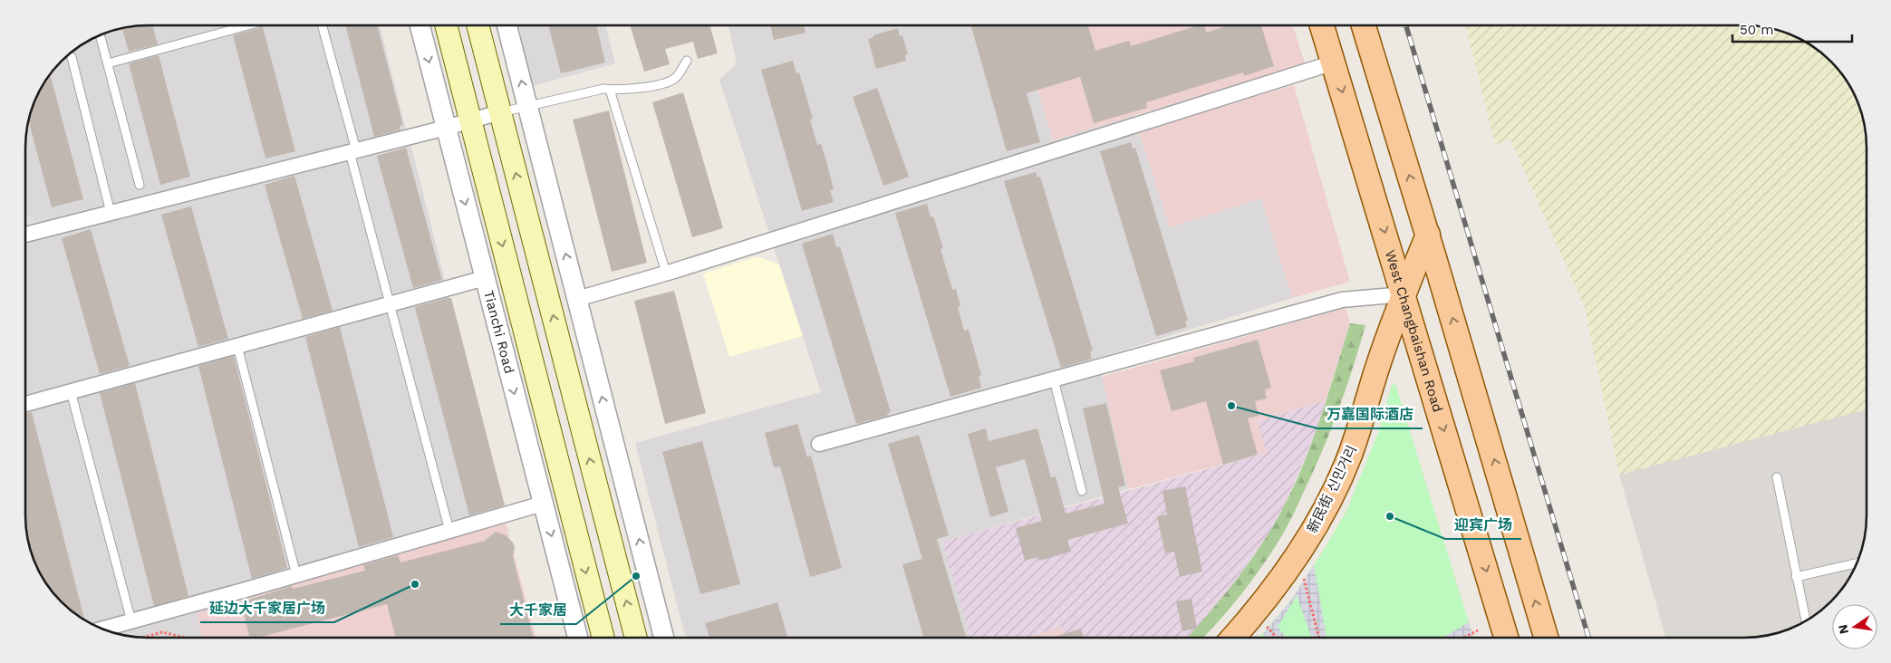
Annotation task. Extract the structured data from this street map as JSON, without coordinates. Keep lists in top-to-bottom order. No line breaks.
{"streets":{"main road":["Tianchi Road","West Changbaishan Road","新民街 신민거리"]},"crossings":[["West Changbaishan Road","新民街 신민거리"]],"places":["万嘉国际酒店","迎宾广场","大千家居","延边大千家居广场"],"scale_bar":"50 m","north":"left"}
